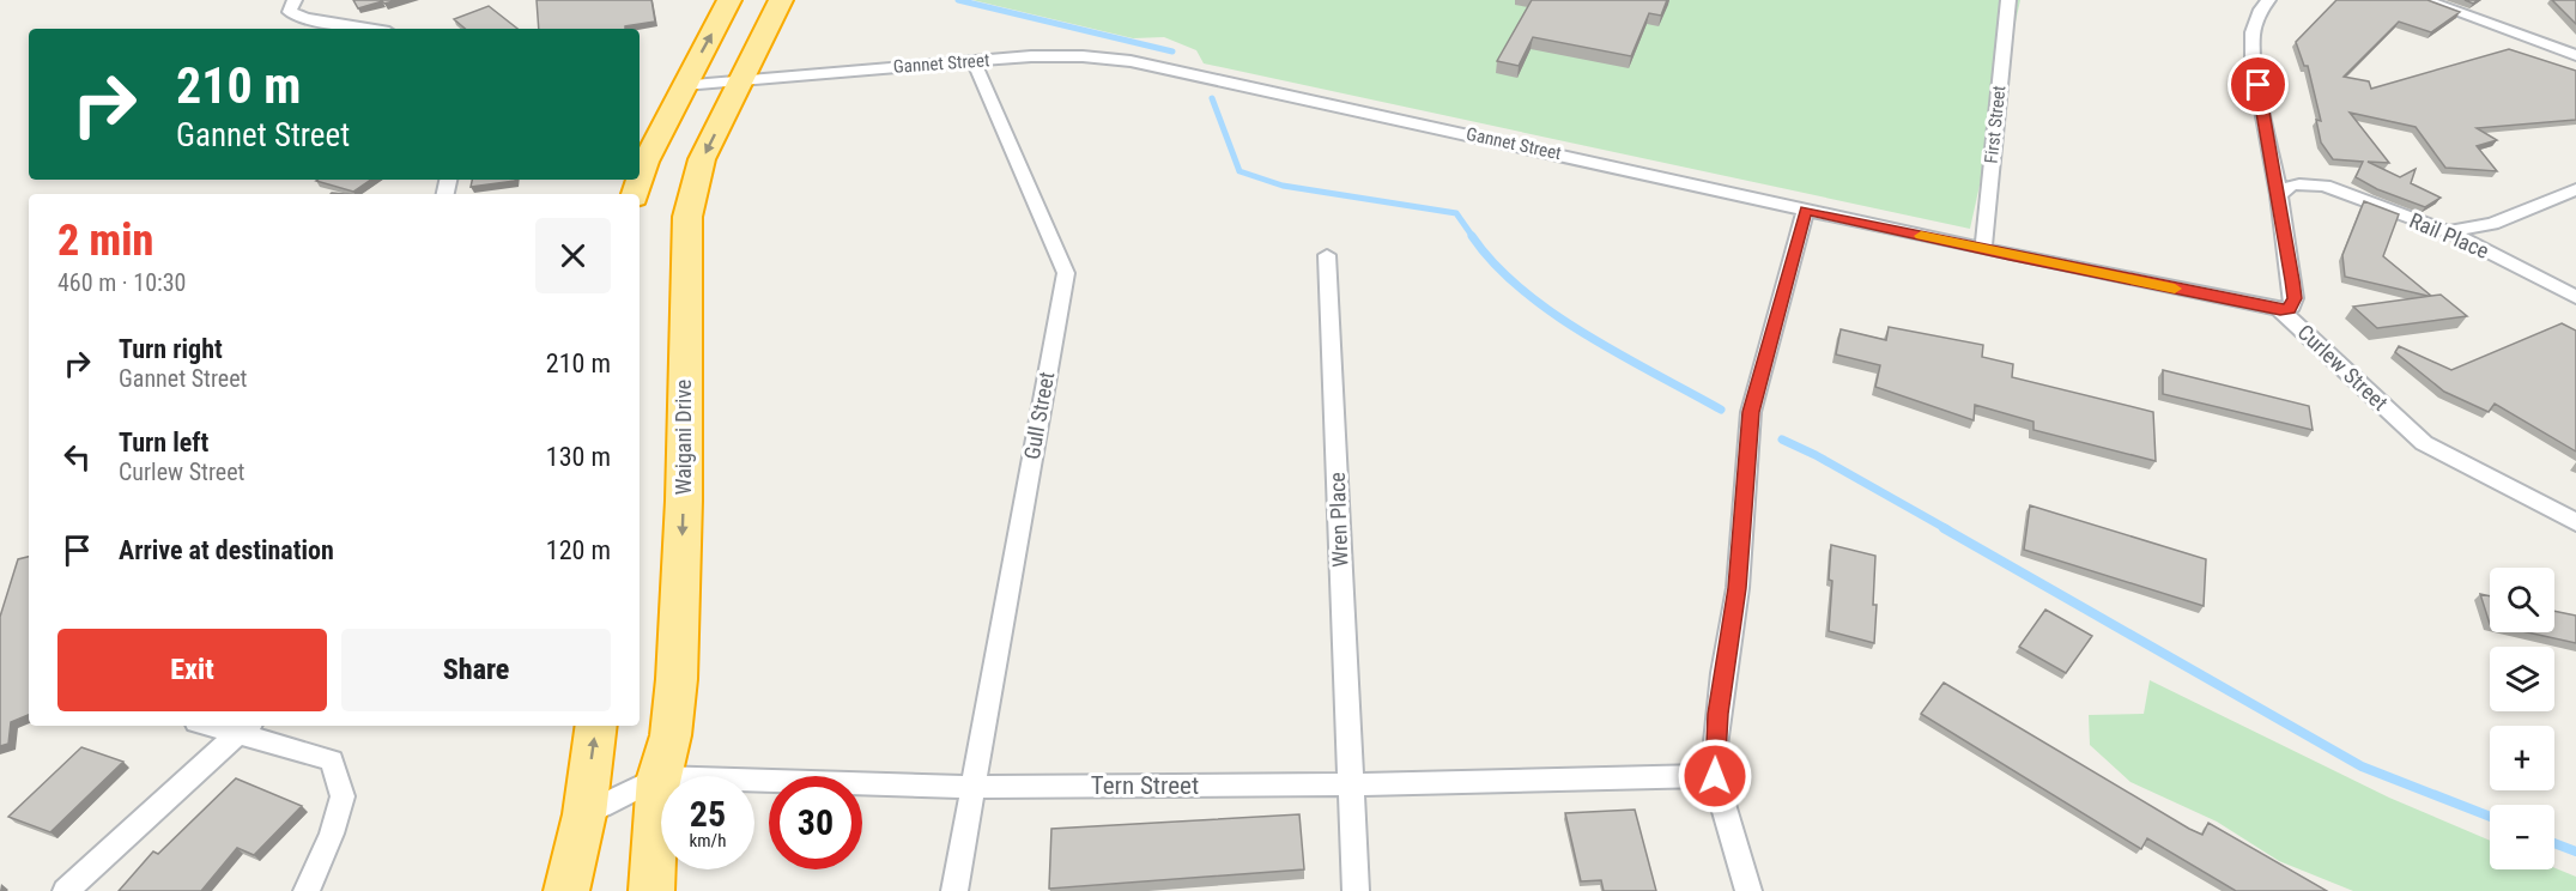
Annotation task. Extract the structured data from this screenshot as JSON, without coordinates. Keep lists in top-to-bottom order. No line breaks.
{"streets":{"highway":["Waigani Drive"],"street":["Gannet Street","First Street","Rail Place","Curlew Street","Gull Street","Wren Place","Tern Street"]},"crossings":[["Gannet Street","First Street"],["Gannet Street","Curlew Street"],["Gannet Street","Gull Street"],["Gannet Street","Waigani Drive"],["Rail Place","Curlew Street"],["Gull Street","Tern Street"],["Waigani Drive","Tern Street"],["Wren Place","Tern Street"]],"one_way":["Waigani Drive"],"page":{"turn":["210 m","Gannet Street"],"heading":["2 min","460 m · 10:30"],"list":[{"name":"Turn right","note":"Gannet Street","value":"210 m"},{"name":"Turn left","note":"Curlew Street","value":"130 m"},{"name":"Arrive at destination","value":"120 m"}],"map_buttons":["+","−"],"buttons":["Exit","Share"],"speed":"25 km/h","limit":"30"}}
